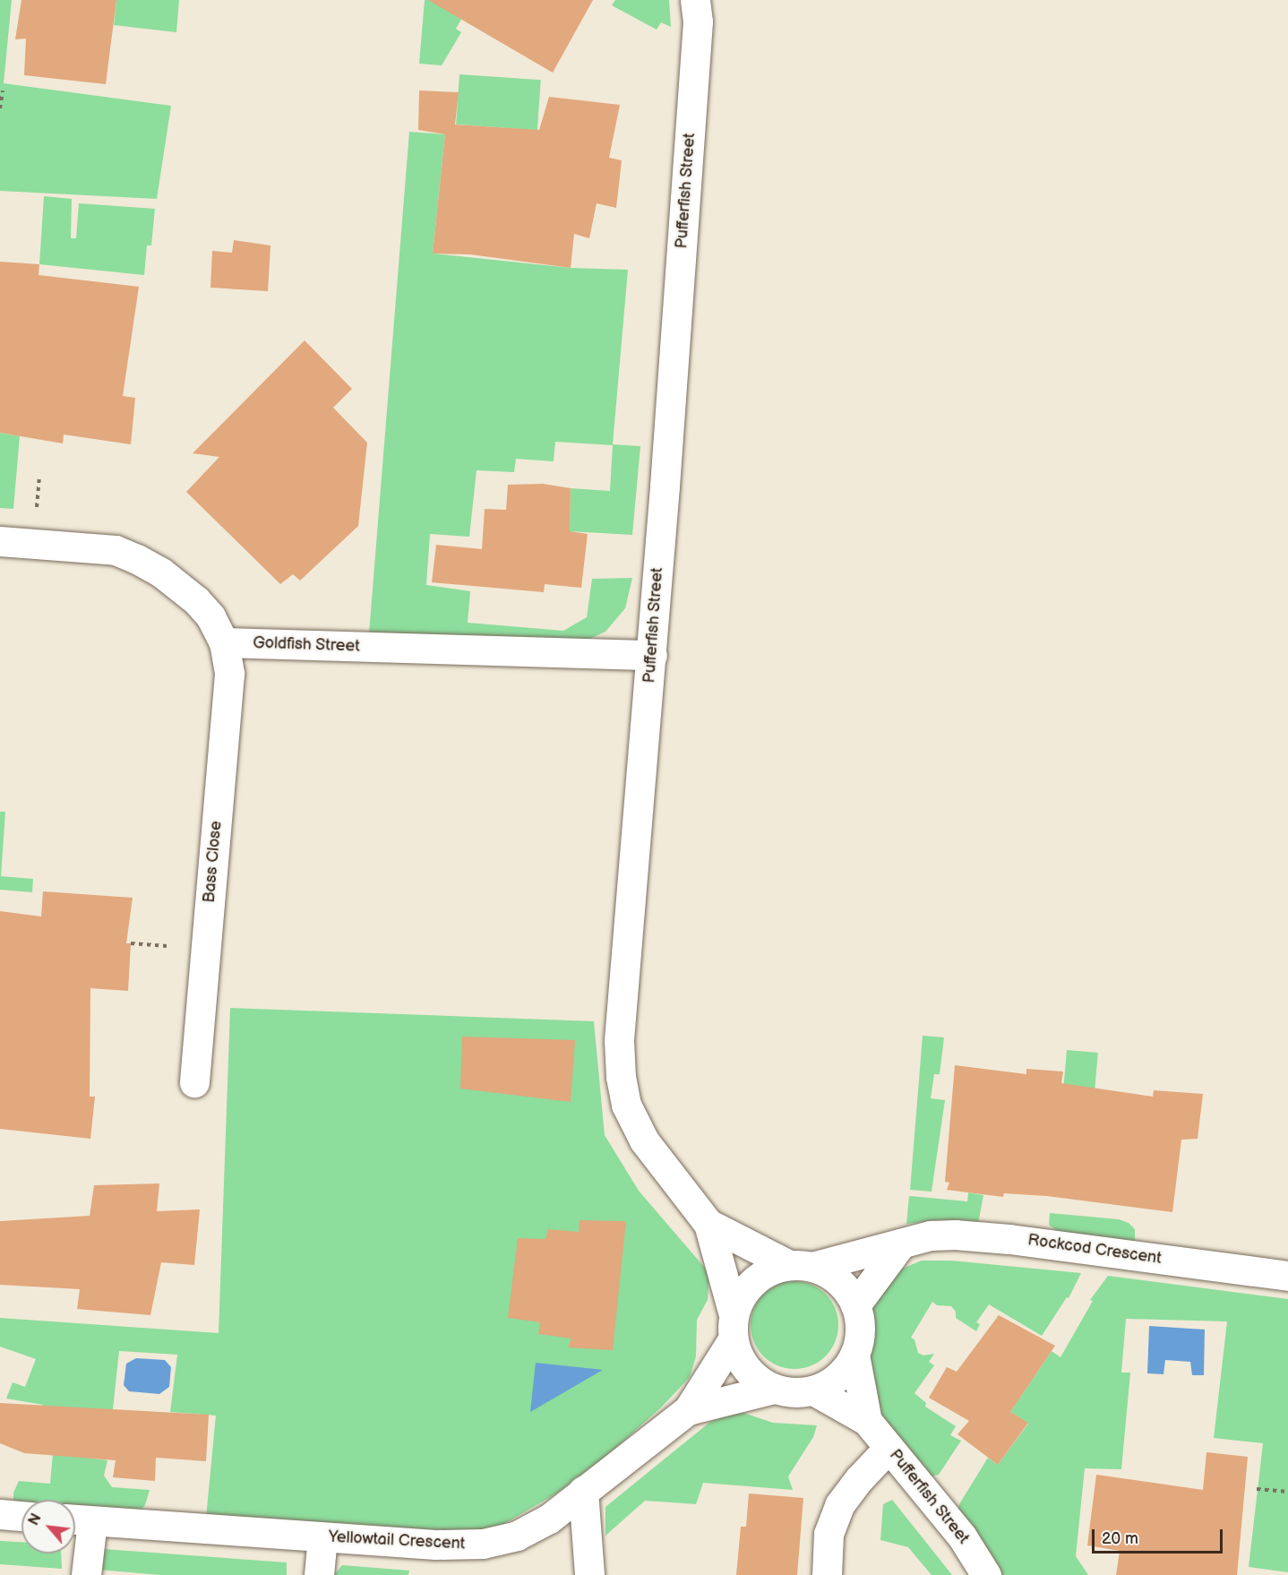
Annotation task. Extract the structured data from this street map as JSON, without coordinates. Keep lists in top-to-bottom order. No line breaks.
{"streets":{"street":["Pufferfish Street","Goldfish Street","Bass Close","Rockcod Crescent","Yellowtail Crescent"]},"crossings":[["Pufferfish Street","Goldfish Street"],["Pufferfish Street","Rockcod Crescent"],["Pufferfish Street","Yellowtail Crescent"],["Goldfish Street","Bass Close"],["Rockcod Crescent","Yellowtail Crescent"]],"scale_bar":"20 m","north":"top left"}
